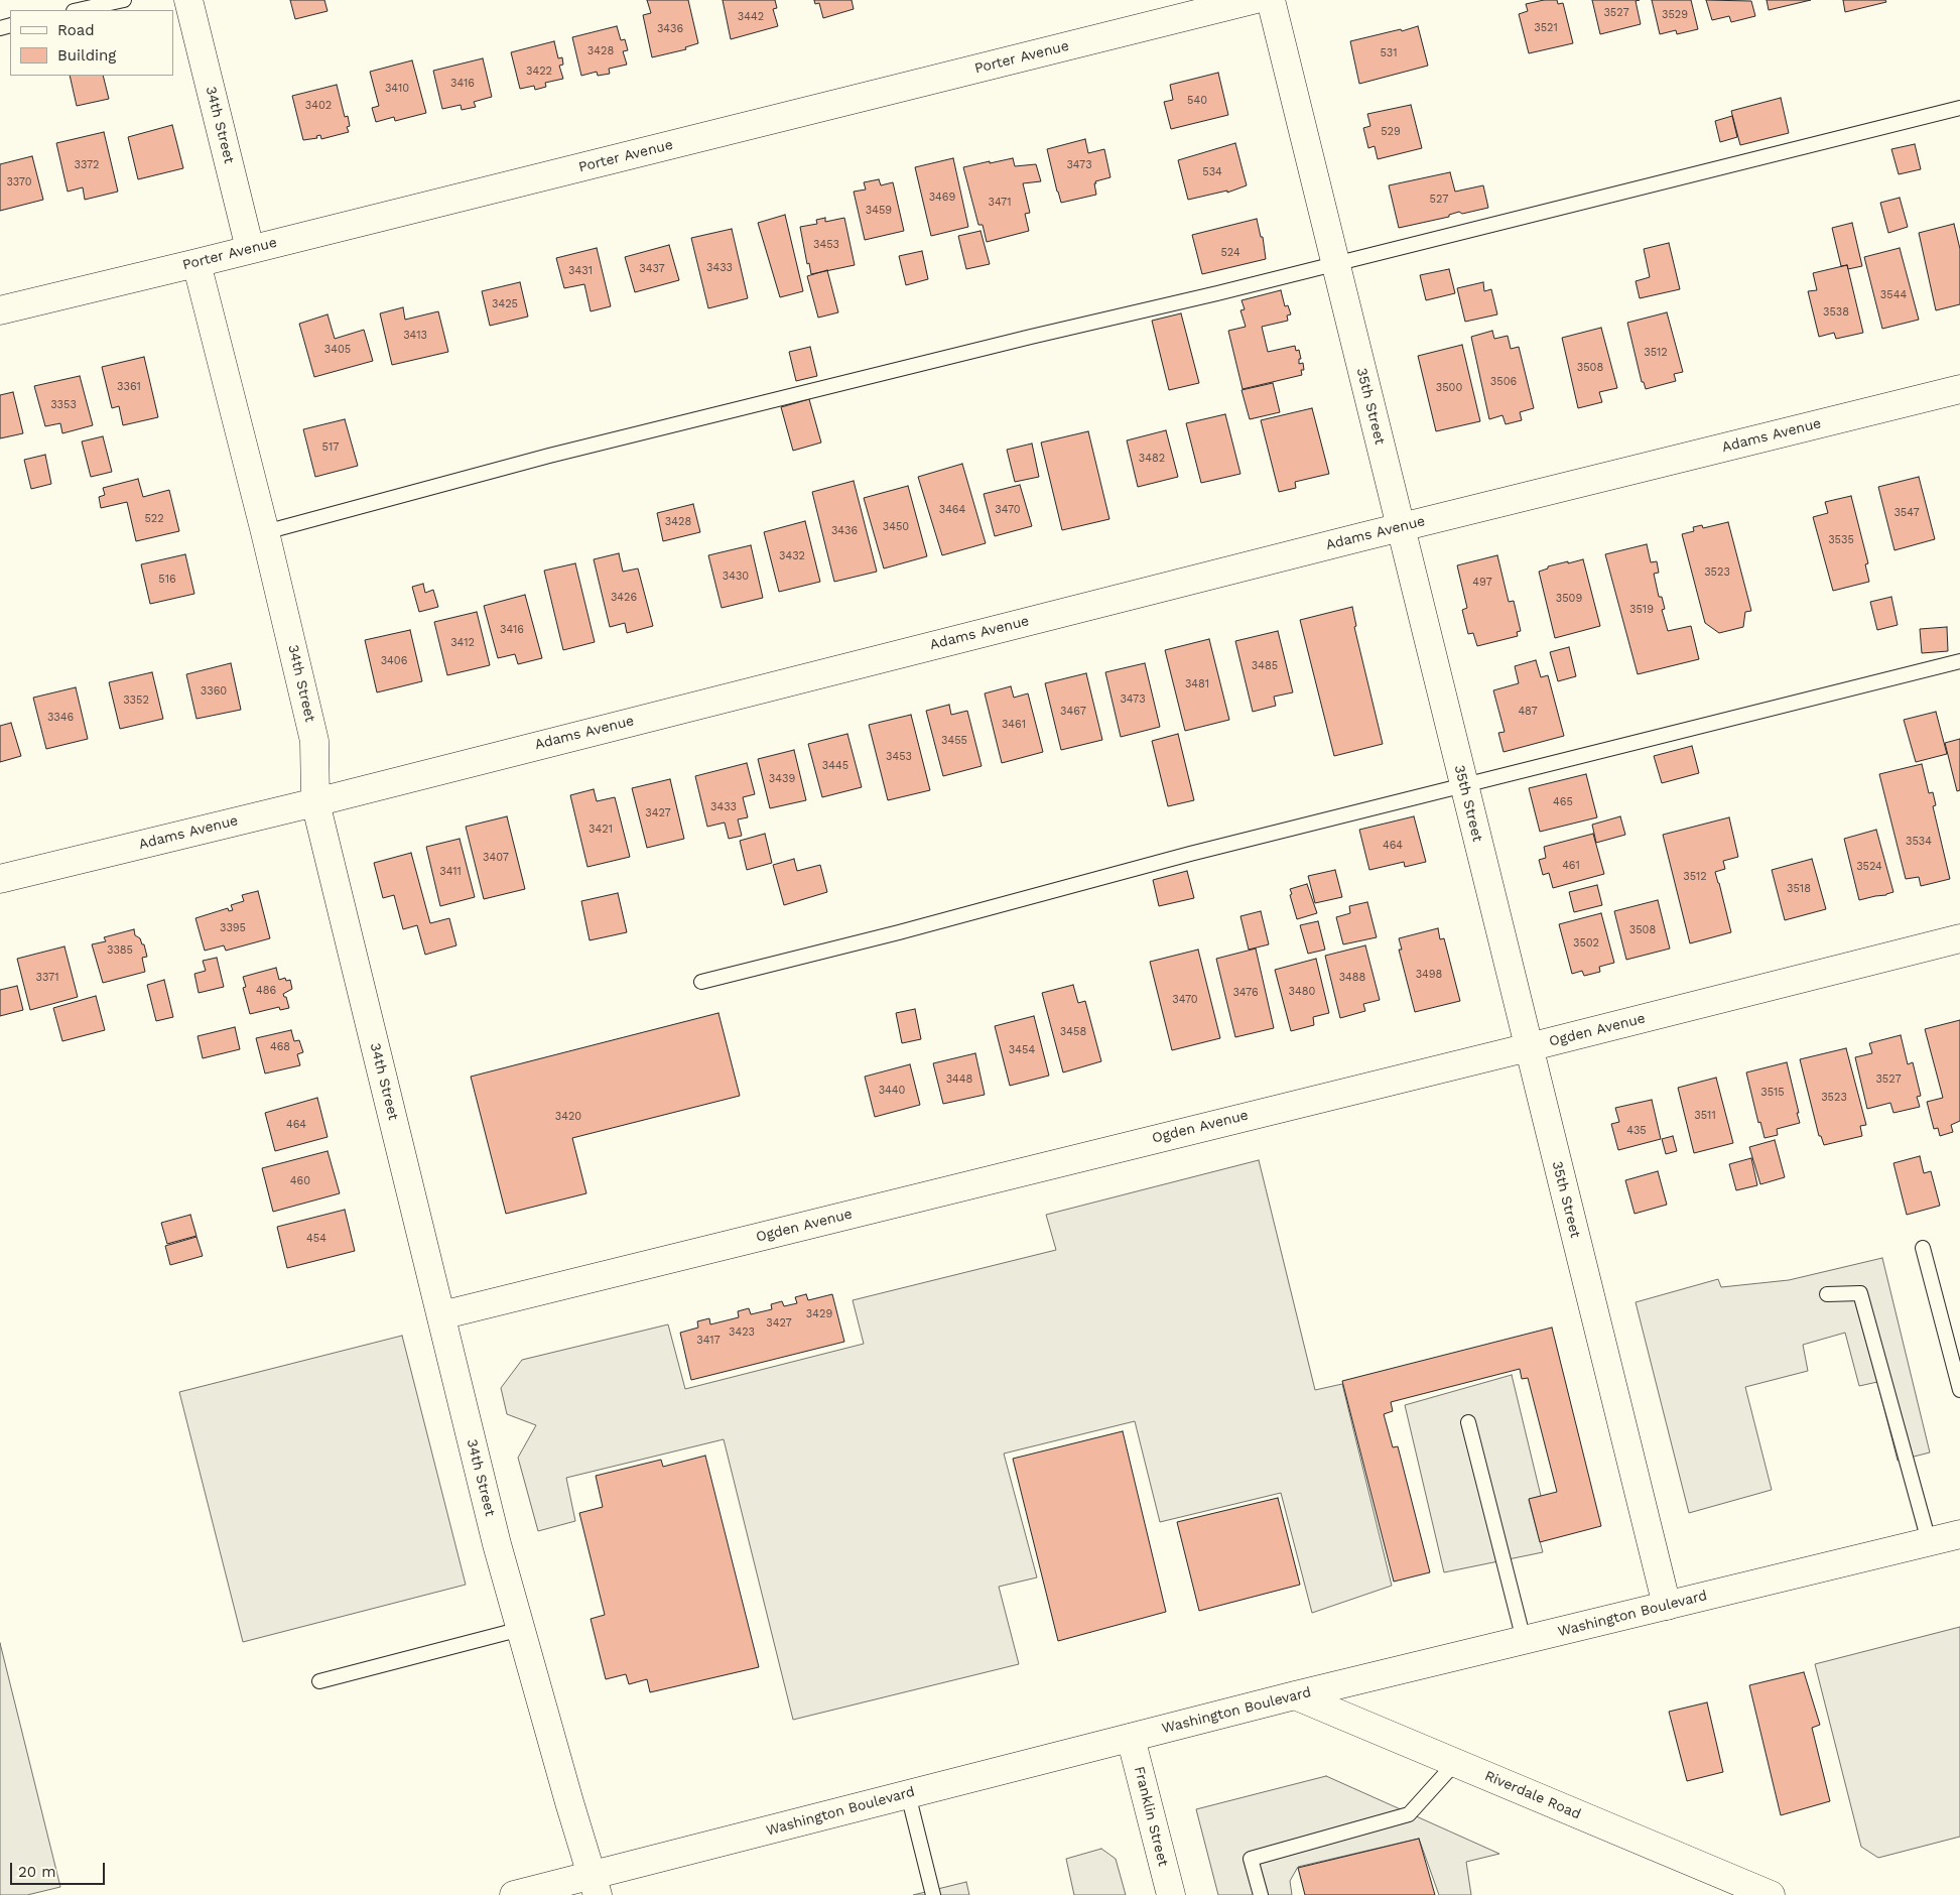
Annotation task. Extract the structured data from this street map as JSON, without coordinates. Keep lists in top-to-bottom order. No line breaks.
{"streets":{"street":["Porter Avenue","34th Street","35th Street","Adams Avenue","Ogden Avenue","Washington Boulevard","Riverdale Road","Franklin Street"]},"crossings":[["Porter Avenue","34th Street"],["34th Street","Adams Avenue"],["34th Street","Ogden Avenue"],["34th Street","Washington Boulevard"],["35th Street","Adams Avenue"],["35th Street","Ogden Avenue"],["35th Street","Washington Boulevard"],["Washington Boulevard","Riverdale Road"],["Washington Boulevard","Franklin Street"]],"house_numbers":["3527","3529","3442","3521","3436","3428","531","3422","3416","3410","540","3402","529","3372","3473","534","3370","3469","527","3471","3459","3453","524","3433","3437","3431","3544","3425","3538","3413","3405","3512","3508","3506","3361","3500","3353","517","3482","3464","3470","3547","522","3428","3450","3436","3535","3432","3523","3430","516","497","3426","3509","3519","3416","3412","3406","3485","3481","3360","3473","3352","3467","487","3346","3461","3455","3453","3445","3439","465","3433","3427","3421","3534","464","3407","461","3524","3411","3512","3518","3395","3508","3502","3385","3498","3371","3488","486","3480","3476","3470","3458","468","3454","3448","3527","3440","3515","3523","3511","3420","464","435","460","454","3429","3427","3423","3417"],"legend":["Road","Building"],"scale_bar":"20 m"}
